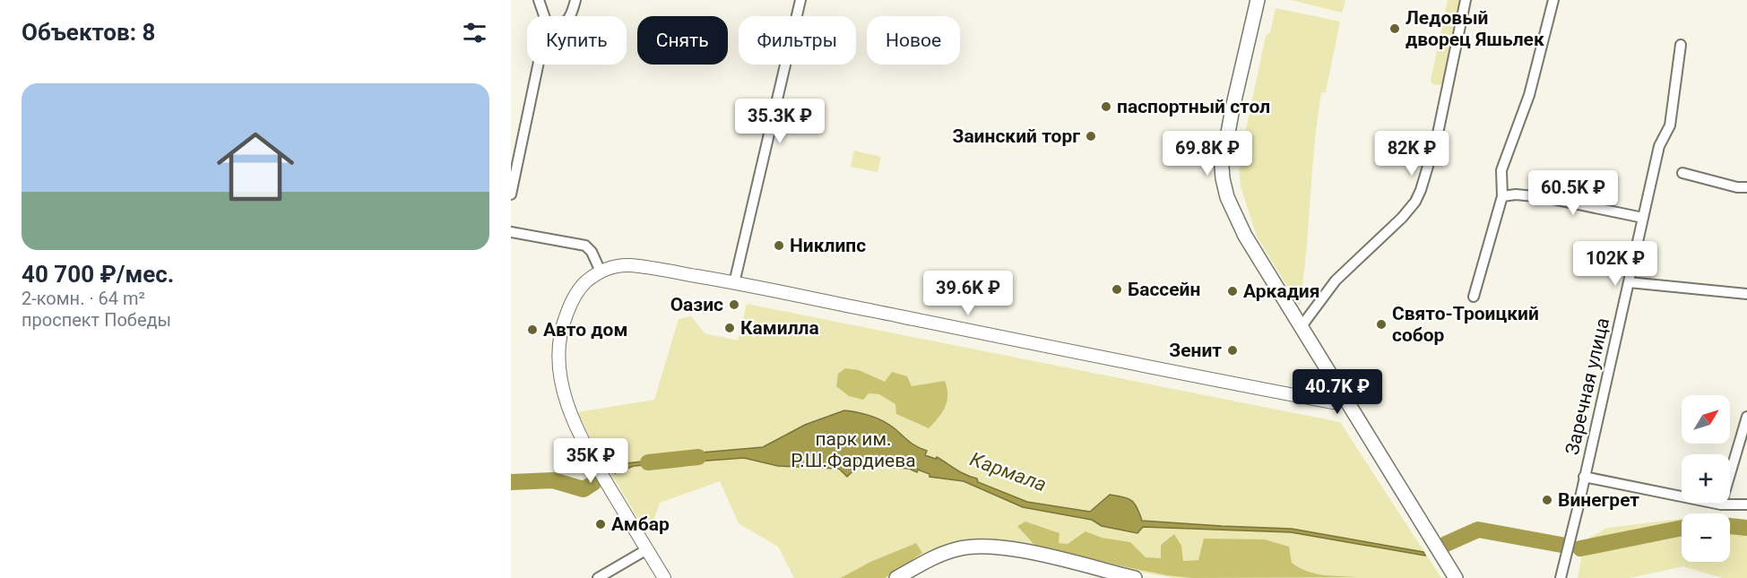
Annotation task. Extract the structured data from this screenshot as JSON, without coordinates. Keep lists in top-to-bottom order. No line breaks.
{"streets":{"street":["Заречная улица"]},"water":["Кармала"],"parks":["парк им. Р.Ш.Фардиева"],"places":["Ледовый дворец Яшьлек","паспортный стол","Заинский торг","Никлипс","Бассейн","Аркадия","Оазис","Свято-Троицкий собор","Камилла","Авто дом","Зенит","Винегрет","Амбар"],"north":"top right","page":{"heading":"Объектов: 8","chip":["Купить","Снять","Фильтры","Новое"],"list":[{"name":"40 700 ₽/мес.","note":"2-комн. · 64 m² · проспект Победы"}],"price":["35.3K ₽","69.8K ₽","82K ₽","60.5K ₽","102K ₽","39.6K ₽","40.7K ₽","35K ₽"],"map_buttons":["+","−"]}}
